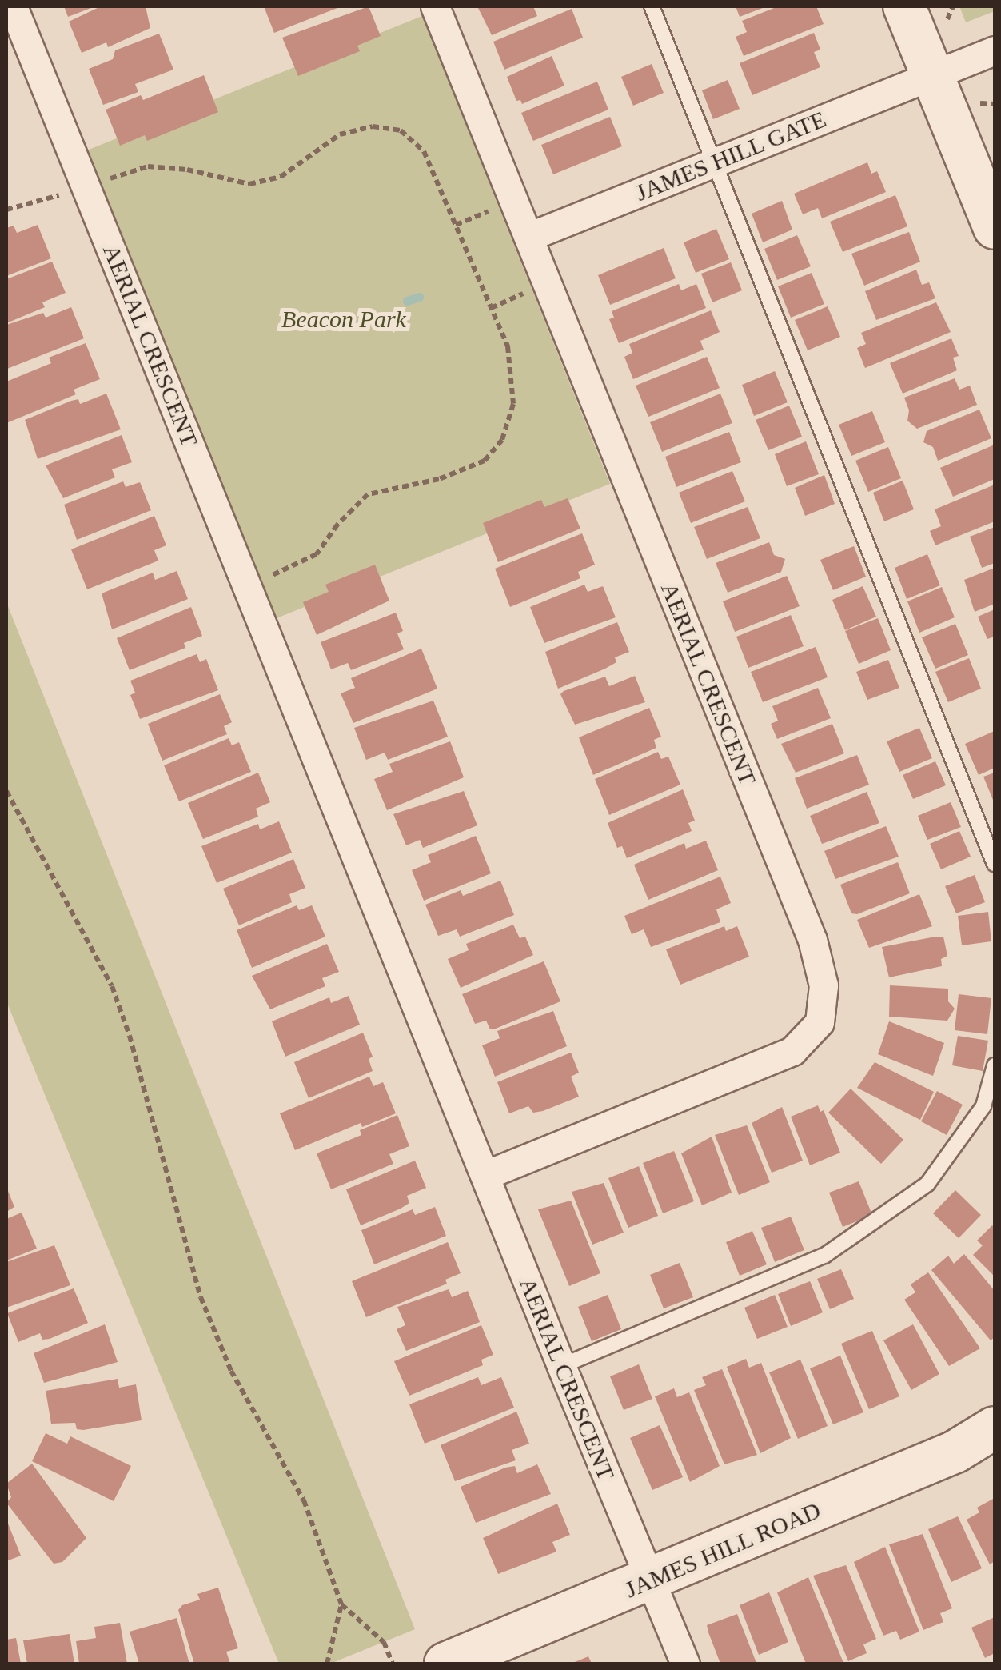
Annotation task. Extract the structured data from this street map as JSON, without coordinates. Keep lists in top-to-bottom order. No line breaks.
{"streets":{"street":["JAMES HILL GATE","AERIAL CRESCENT","JAMES HILL ROAD"]},"crossings":[["JAMES HILL GATE","AERIAL CRESCENT"],["AERIAL CRESCENT","JAMES HILL ROAD"]],"parks":["Beacon Park"]}
